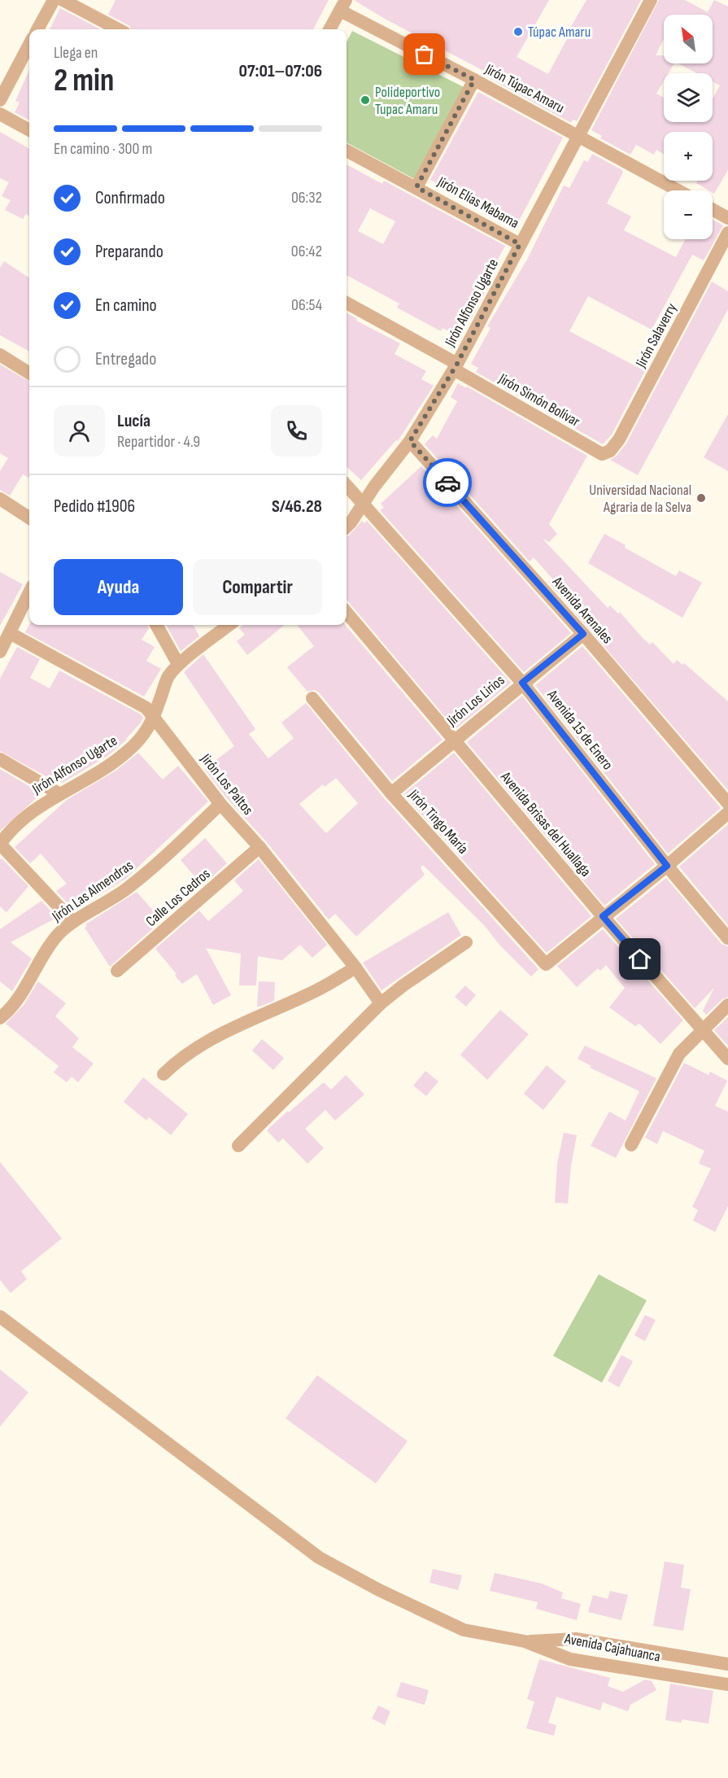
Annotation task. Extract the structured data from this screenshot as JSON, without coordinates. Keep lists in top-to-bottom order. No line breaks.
{"streets":{"street":["Jirón Túpac Amaru","Jirón Elías Mabama","Jirón Alfonso Ugarte","Jirón Salaverry","Jirón Simón Bolívar","Avenida Arenales","Jirón Los Lirios","Avenida 15 de Enero","Jirón Los Paltos","Jirón Tingo María","Avenida Brisas del Huallaga","Jirón Las Almendras","Calle Los Cedros","Avenida Cajahuanca"]},"crossings":[["Jirón Túpac Amaru","Jirón Alfonso Ugarte"],["Jirón Elías Mabama","Jirón Alfonso Ugarte"],["Jirón Alfonso Ugarte","Jirón Simón Bolívar"],["Jirón Alfonso Ugarte","Avenida Arenales"],["Jirón Alfonso Ugarte","Avenida 15 de Enero"],["Jirón Alfonso Ugarte","Jirón Los Paltos"],["Jirón Salaverry","Jirón Simón Bolívar"],["Avenida Arenales","Jirón Los Lirios"],["Jirón Los Lirios","Avenida 15 de Enero"],["Jirón Los Lirios","Jirón Tingo María"],["Jirón Los Lirios","Avenida Brisas del Huallaga"],["Jirón Los Paltos","Jirón Las Almendras"],["Jirón Los Paltos","Calle Los Cedros"],["Jirón Tingo María","Avenida Brisas del Huallaga"]],"places":["Túpac Amaru","Polideportivo Tupac Amaru","Universidad Nacional Agraria de la Selva"],"north":"top left","page":{"map_buttons":["+","−"],"heading":["2 min","Llega en","07:01–07:06"],"panel":["Lucía","Repartidor · 4.9","Pedido #1906","S/46.28"],"bar":"En camino · 300 m","list":[["Confirmado","06:32"],["Preparando","06:42"],["En camino","06:54"],"Entregado"],"buttons":["Ayuda","Compartir"]}}
